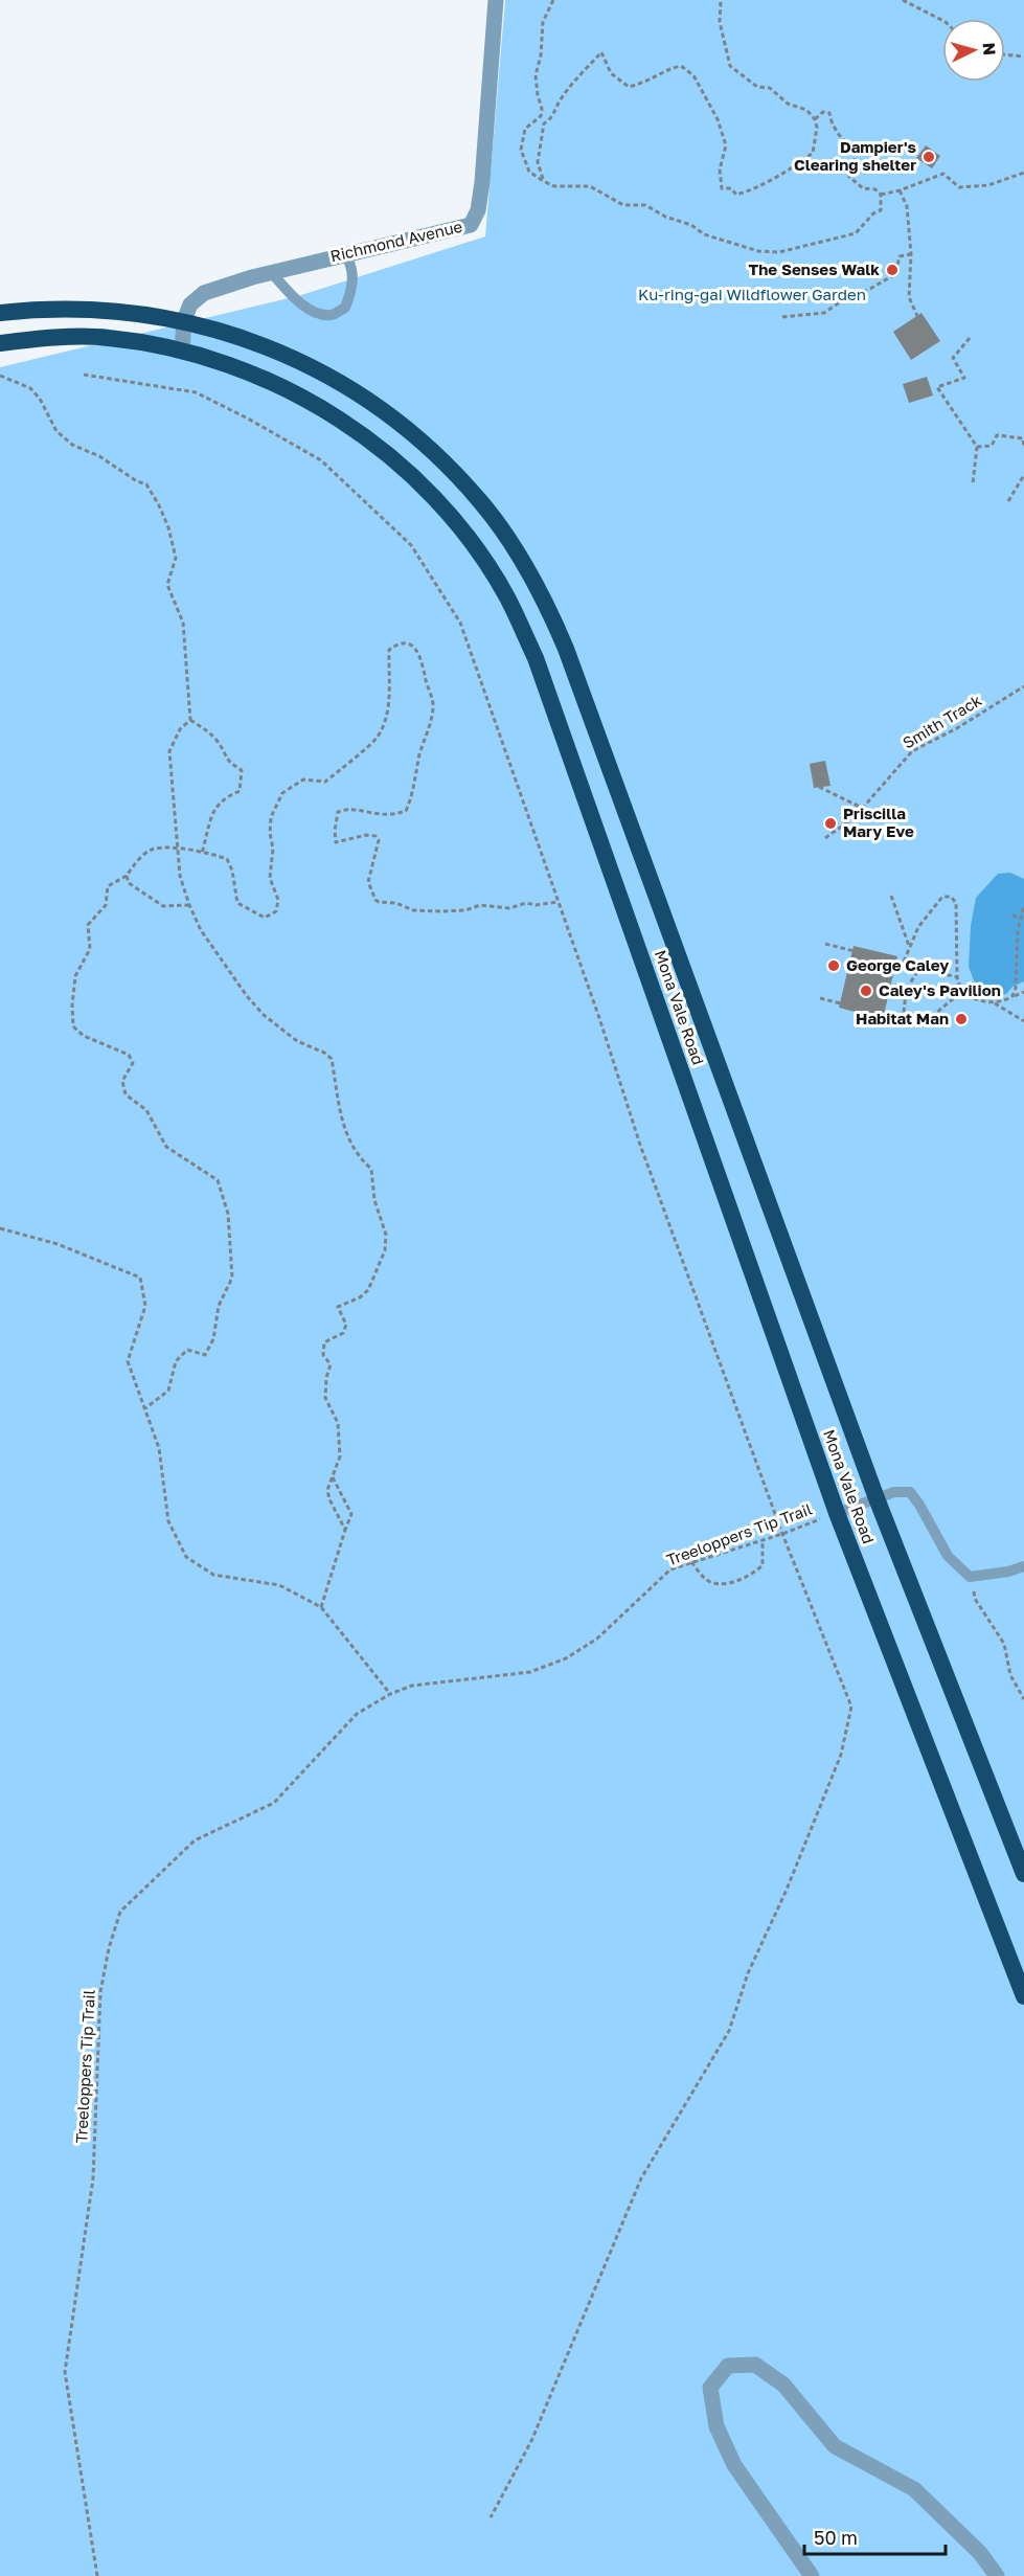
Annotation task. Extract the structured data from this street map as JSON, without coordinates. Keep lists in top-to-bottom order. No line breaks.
{"streets":{"highway":["Mona Vale Road"],"street":["Richmond Avenue"],"path":["Smith Track","Treeloppers Tip Trail"]},"crossings":[["Richmond Avenue","Mona Vale Road"],["Mona Vale Road","Treeloppers Tip Trail"]],"parks":["Ku-ring-gai Wildflower Garden"],"places":["Dampier's Clearing shelter","The Senses Walk","Priscilla Mary Eve","George Caley","Caley's Pavilion","Habitat Man"],"scale_bar":"50 m","north":"right"}
